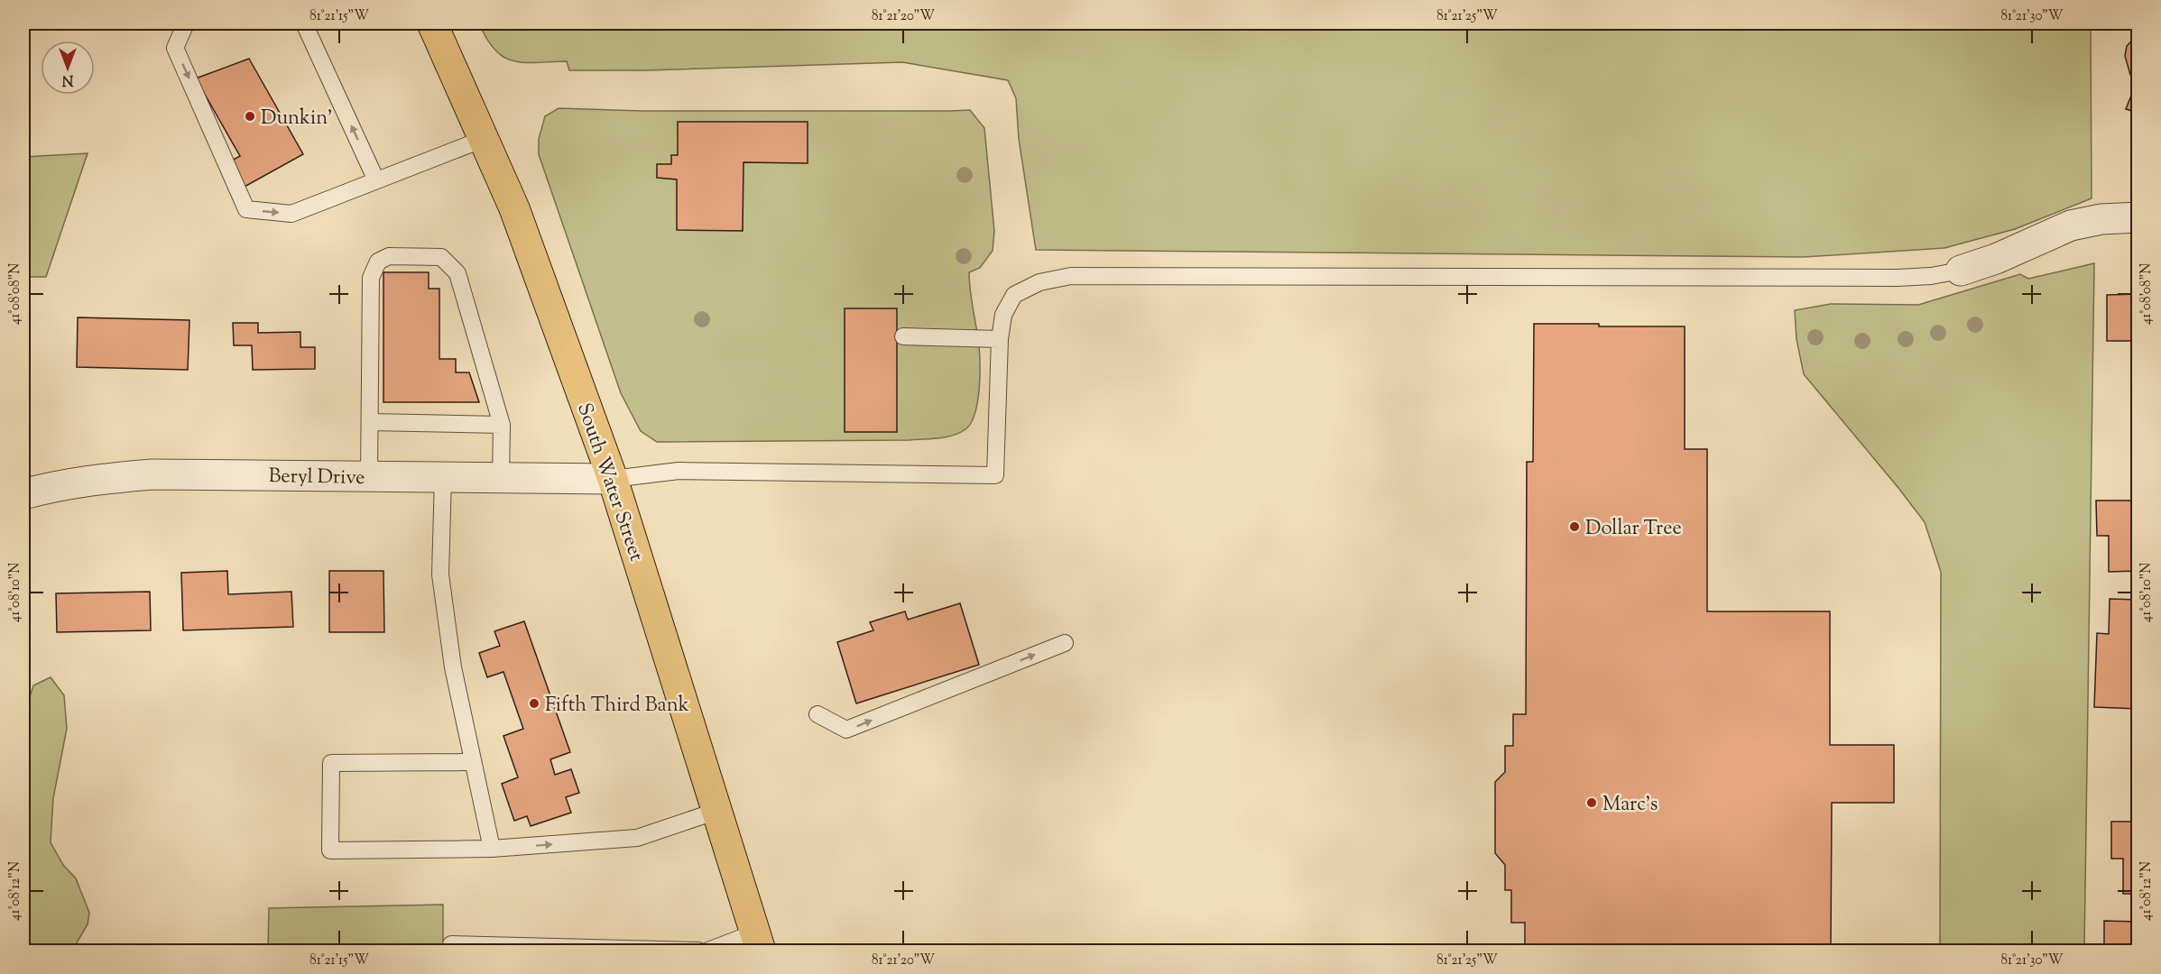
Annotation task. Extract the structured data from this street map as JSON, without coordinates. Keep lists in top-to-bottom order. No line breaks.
{"streets":{"main road":["South Water Street"],"street":["Beryl Drive"]},"crossings":[["Beryl Drive","South Water Street"]],"places":["Dunkin'","Dollar Tree","Fifth Third Bank","Marc's"],"north":"bottom","coordinates":["81°21'15\"W","81°21'20\"W","81°21'25\"W","81°21'30\"W","41°08'08\"N","41°08'10\"N","41°08'12\"N"]}
